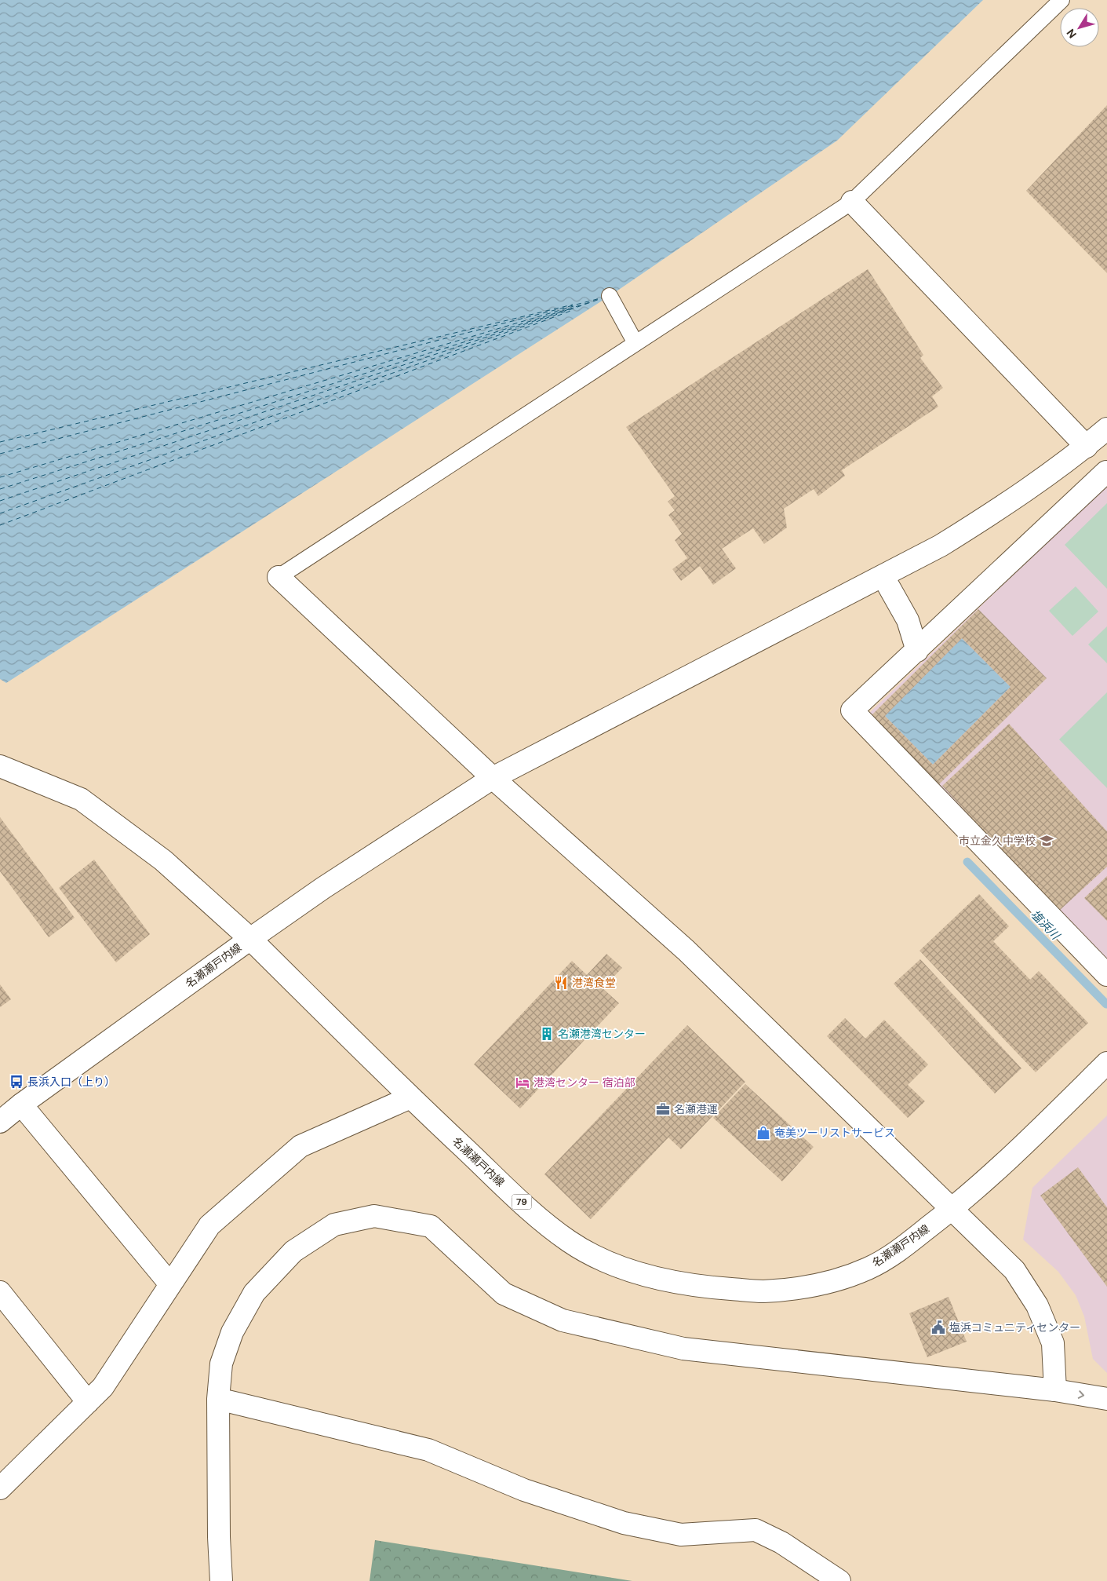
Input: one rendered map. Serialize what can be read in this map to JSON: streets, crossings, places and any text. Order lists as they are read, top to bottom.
{
  "streets": {
    "street": ["名瀬瀬戸内線", "79"]
  },
  "water": ["塩浜川"],
  "places": {
    "school or university": ["市立金久中学校"],
    "restaurant": ["港湾食堂"],
    "building": ["名瀬港湾センター"],
    "bus stop": ["長浜入口（上り）"],
    "hotel": ["港湾センター 宿泊部"],
    "office": ["名瀬港運"],
    "shop": ["奄美ツーリストサービス"],
    "public building": ["塩浜コミュニティセンター"]
  },
  "north": "bottom left"
}
